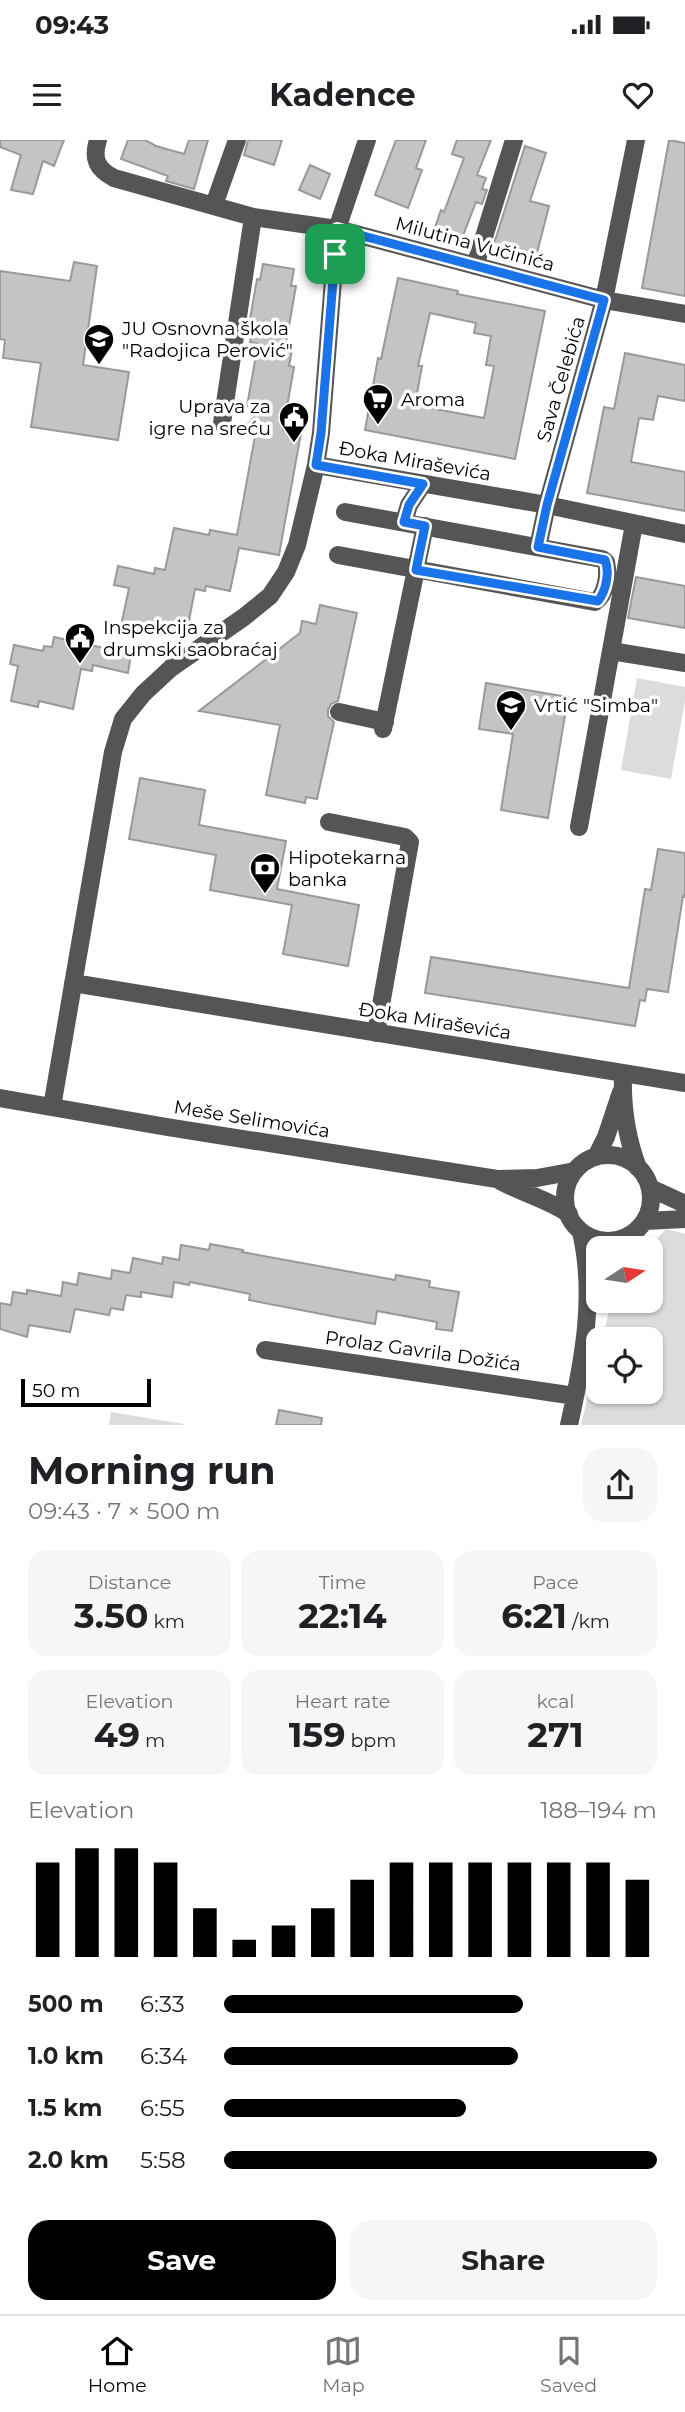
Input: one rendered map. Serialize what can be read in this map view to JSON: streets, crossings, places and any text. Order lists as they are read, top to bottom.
{
  "streets": {
    "street": [
      "Milutina Vučinića",
      "Sava Čelebića",
      "Đoka Miraševića",
      "Meše Selimovića",
      "Prolaz Gavrila Dožića"
    ]
  },
  "crossings": [
    ["Milutina Vučinića", "Sava Čelebića"],
    ["Sava Čelebića", "Đoka Miraševića"],
    ["Đoka Miraševića", "Meše Selimovića"]
  ],
  "places": {
    "school or university": ["JU Osnovna škola \"Radojica Perović\"", "Vrtić \"Simba\""],
    "supermarket": ["Aroma"],
    "public building": ["Uprava za igre na sreću", "Inspekcija za drumski saobraćaj"],
    "bank": ["Hipotekarna banka"]
  },
  "scale_bar": "50 m",
  "north": "right",
  "page": {
    "status": "09:43",
    "header": "Kadence",
    "scale": "50 m",
    "heading": ["Morning run", "09:43 · 7 × 500 m"],
    "stats": [
      ["Distance", "3.50 km"],
      ["Time", "22:14"],
      ["Pace", "6:21 /km"],
      ["Elevation", "49 m"],
      ["Heart rate", "159 bpm"],
      ["kcal", "271"]
    ],
    "chart": ["Elevation", "188–194 m"],
    "list": [
      {
        "name": "500 m",
        "note": "6:33"
      },
      {
        "name": "1.0 km",
        "note": "6:34"
      },
      {
        "name": "1.5 km",
        "note": "6:55"
      },
      {
        "name": "2.0 km",
        "note": "5:58"
      }
    ],
    "buttons": ["Save", "Share"],
    "tabs": ["Home", "Map", "Saved"]
  }
}
